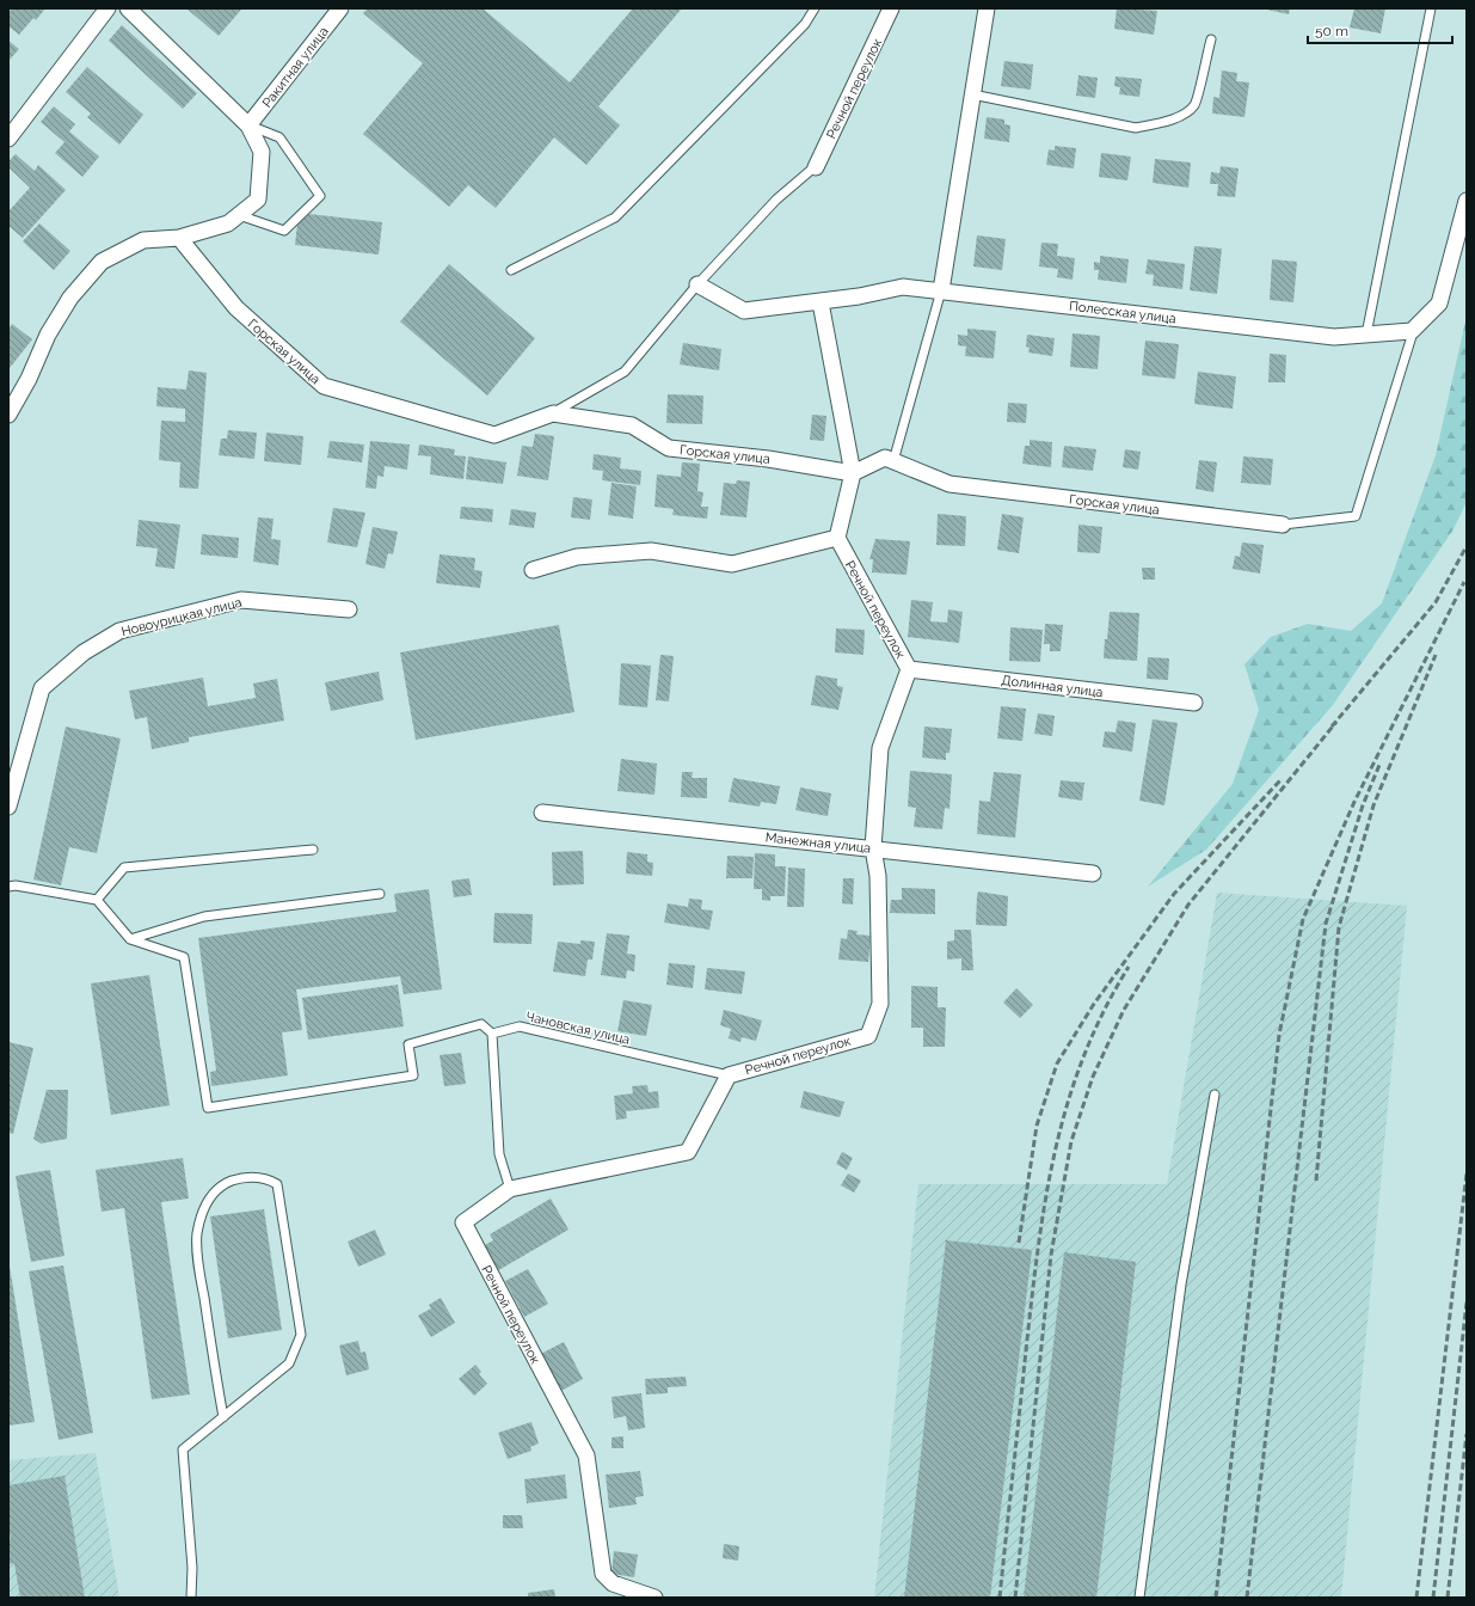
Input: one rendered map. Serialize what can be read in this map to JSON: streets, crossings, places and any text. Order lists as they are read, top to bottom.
{
  "streets": {
    "street": [
      "Ракитная улица",
      "Речной переулок",
      "Полесская улица",
      "Горская улица",
      "Новоурицкая улица",
      "Долинная улица",
      "Манежная улица"
    ],
    "lane": ["Чановская улица"]
  },
  "crossings": [
    ["Речной переулок", "Долинная улица"],
    ["Речной переулок", "Манежная улица"],
    ["Речной переулок", "Чановская улица"]
  ],
  "scale_bar": "50 m"
}
